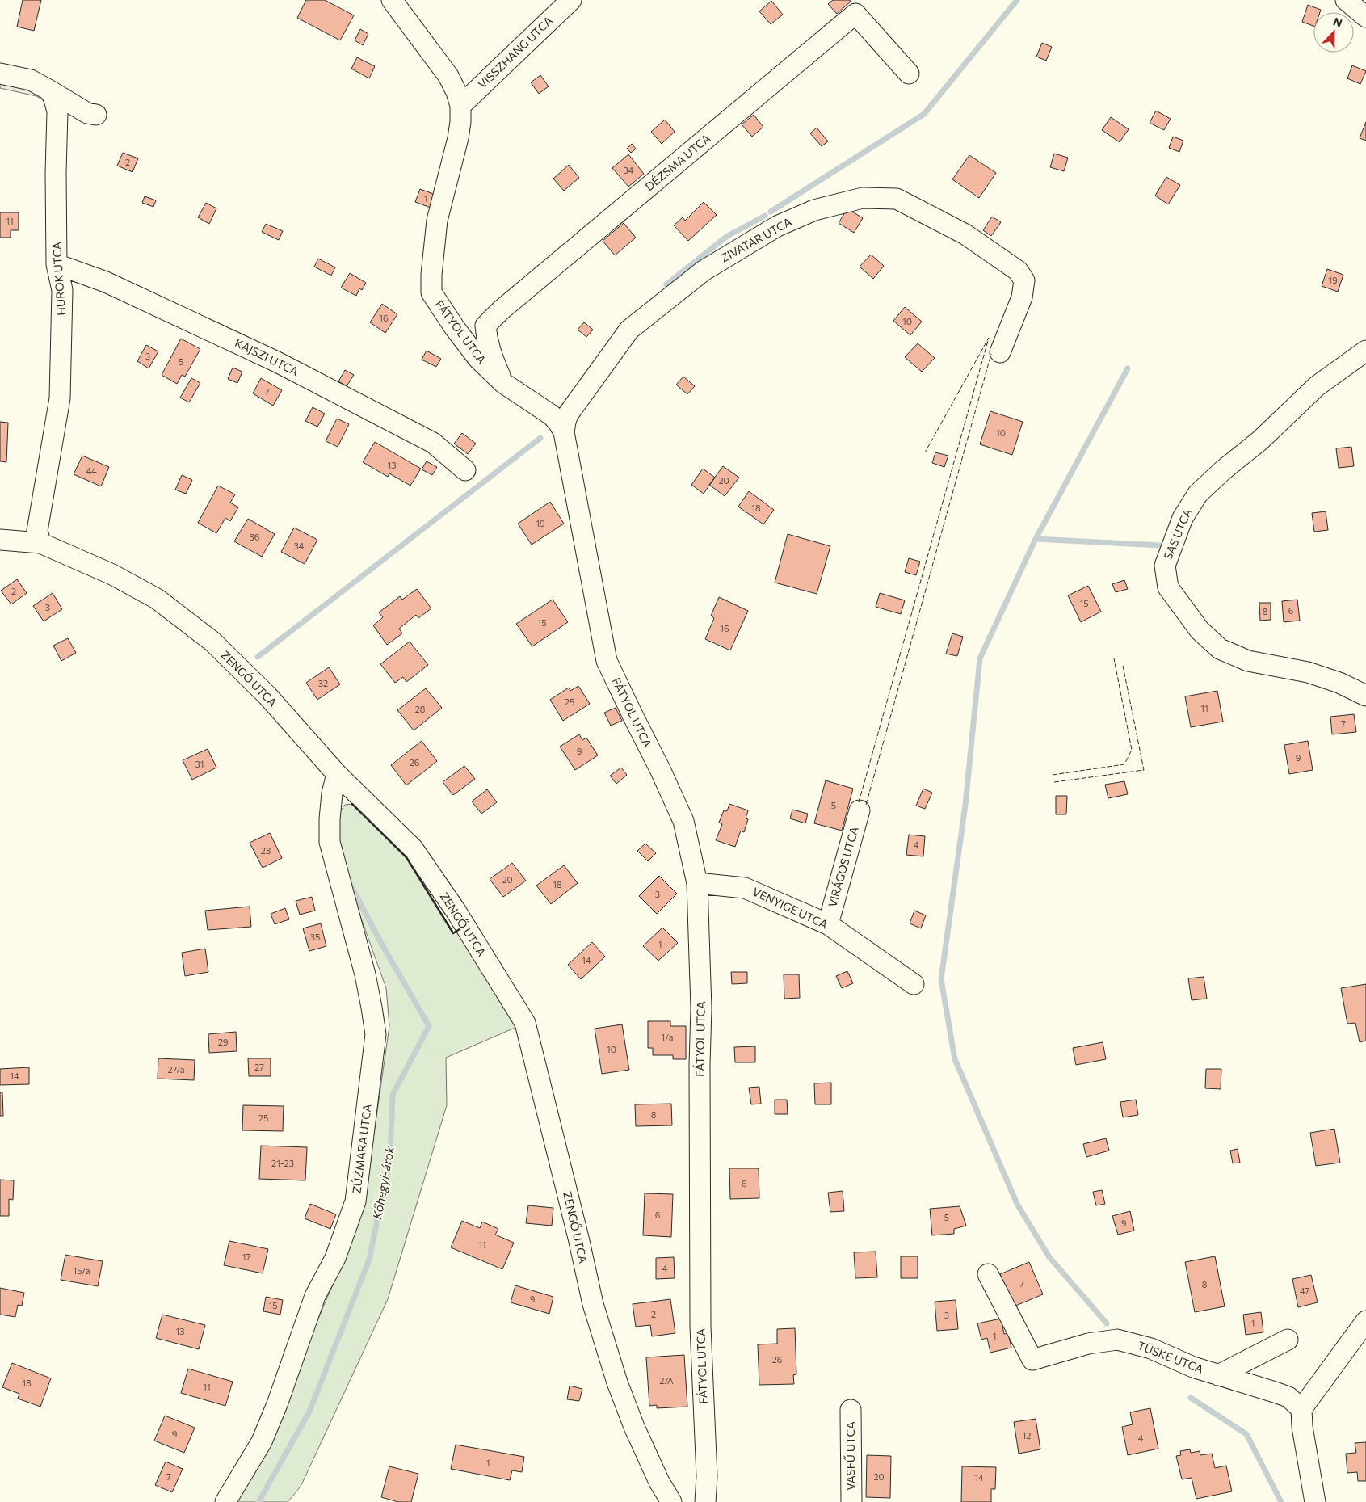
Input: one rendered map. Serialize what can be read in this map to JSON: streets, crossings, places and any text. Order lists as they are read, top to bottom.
{
  "streets": {
    "street": [
      "VISSZHANG UTCA",
      "DÉZSMA UTCA",
      "ZIVATAR UTCA",
      "HUROK UTCA",
      "FÁTYOL UTCA",
      "KAJSZI UTCA",
      "SAS UTCA",
      "ZENGŐ UTCA",
      "VIRÁGOS UTCA",
      "VENYIGE UTCA",
      "ZÚZMARA UTCA",
      "TÜSKE UTCA",
      "VASFŰ UTCA"
    ]
  },
  "crossings": [
    ["VISSZHANG UTCA", "FÁTYOL UTCA"],
    ["DÉZSMA UTCA", "FÁTYOL UTCA"],
    ["ZIVATAR UTCA", "FÁTYOL UTCA"],
    ["HUROK UTCA", "KAJSZI UTCA"],
    ["HUROK UTCA", "ZENGŐ UTCA"],
    ["FÁTYOL UTCA", "VENYIGE UTCA"],
    ["ZENGŐ UTCA", "ZÚZMARA UTCA"],
    ["VIRÁGOS UTCA", "VENYIGE UTCA"]
  ],
  "water": ["Kőhegyi-árok"],
  "house_numbers": [
    "2",
    "34",
    "1",
    "11",
    "19",
    "16",
    "10",
    "3",
    "5",
    "7",
    "10",
    "13",
    "44",
    "20",
    "18",
    "19",
    "36",
    "34",
    "2",
    "15",
    "3",
    "6",
    "8",
    "15",
    "16",
    "32",
    "25",
    "11",
    "28",
    "7",
    "9",
    "9",
    "26",
    "31",
    "5",
    "4",
    "23",
    "20",
    "18",
    "3",
    "35",
    "1",
    "14",
    "1/a",
    "29",
    "10",
    "27",
    "27/a",
    "14",
    "8",
    "25",
    "21-23",
    "6",
    "6",
    "5",
    "9",
    "11",
    "17",
    "4",
    "15/a",
    "7",
    "8",
    "47",
    "9",
    "15",
    "2",
    "3",
    "1",
    "13",
    "1",
    "26",
    "2/A",
    "18",
    "11",
    "9",
    "12",
    "4",
    "1",
    "7",
    "20",
    "14"
  ],
  "north": "top"
}
